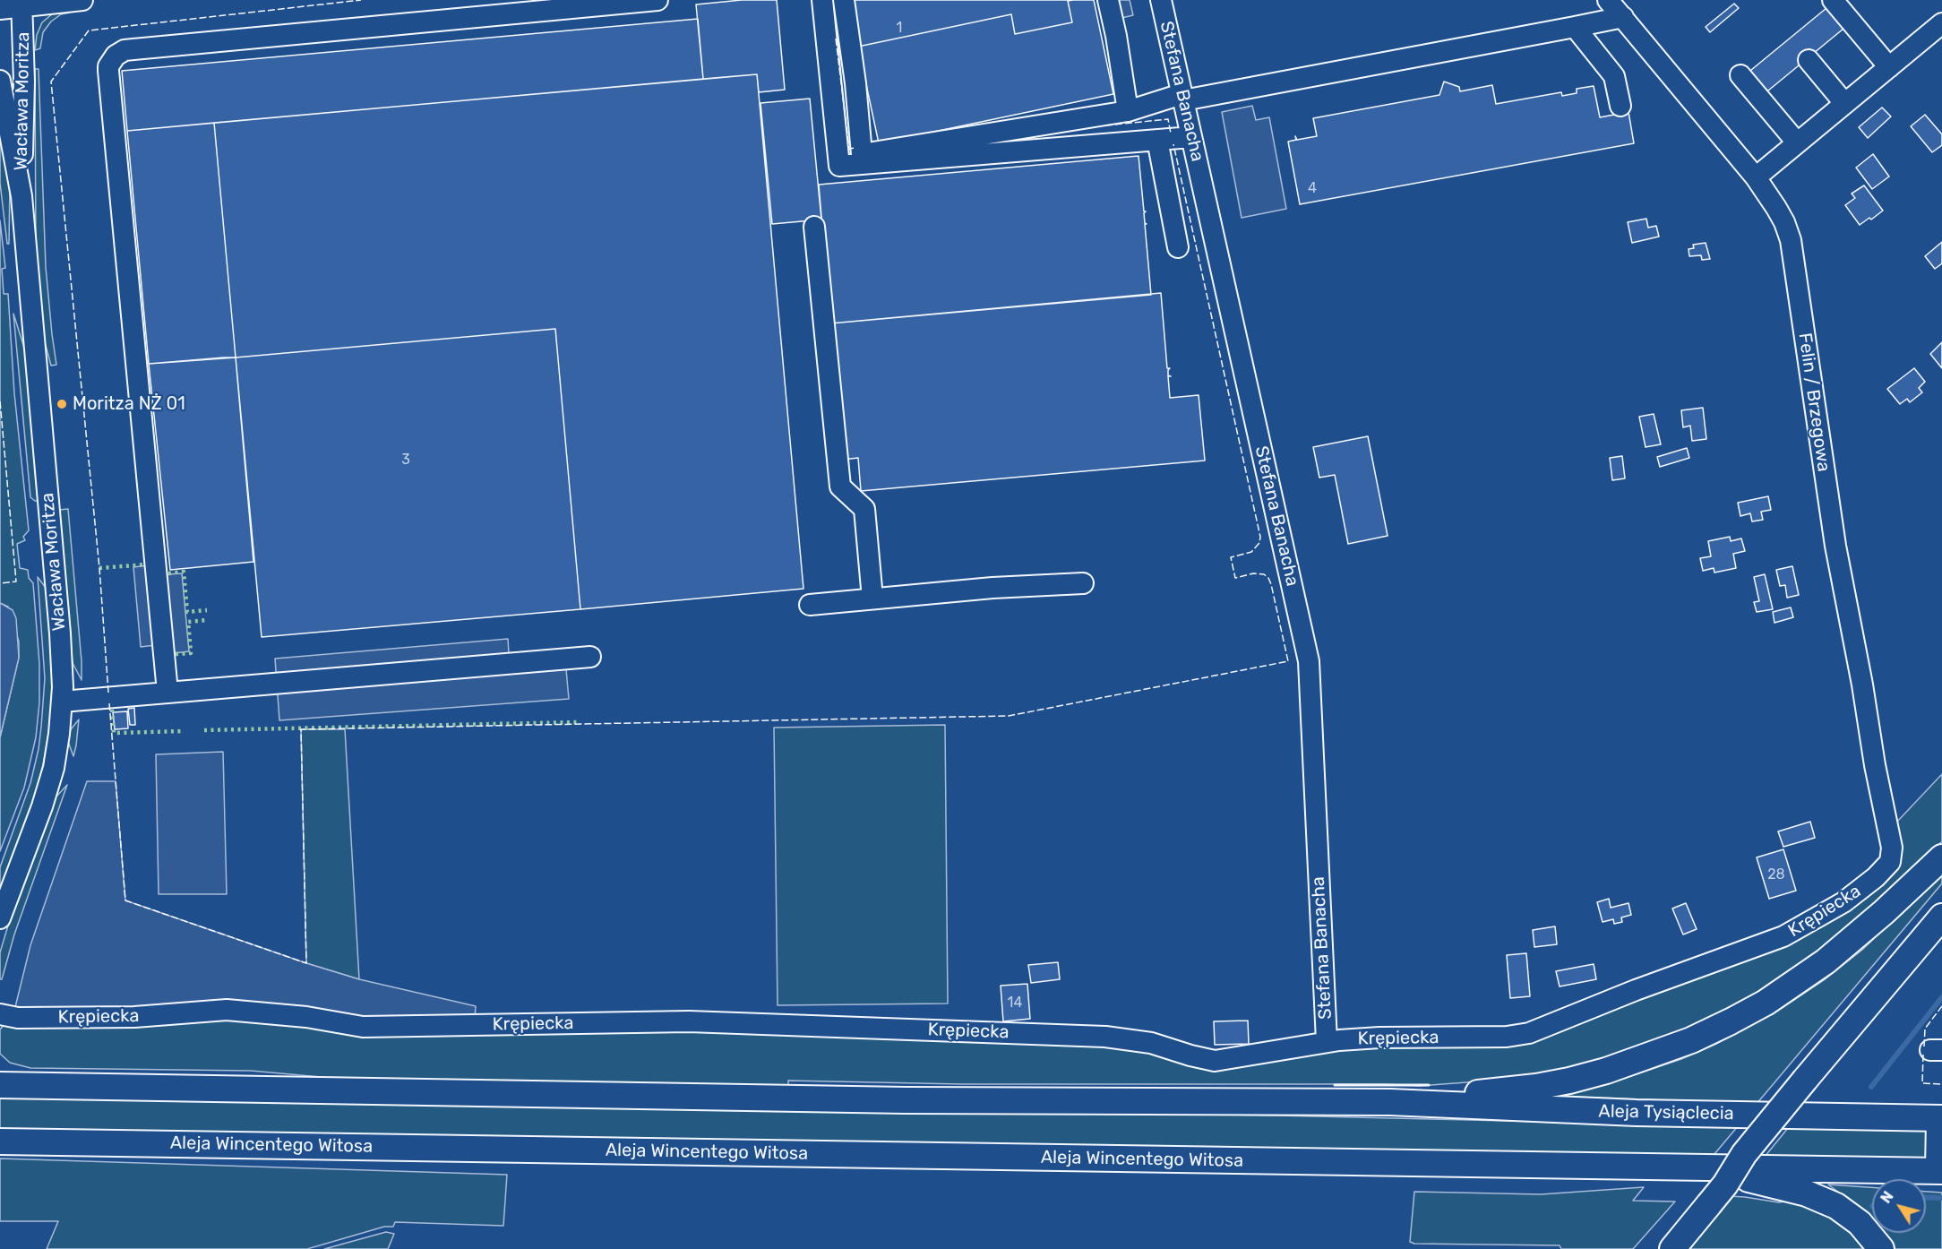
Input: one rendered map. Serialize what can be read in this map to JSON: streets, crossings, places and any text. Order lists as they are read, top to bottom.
{
  "streets": {
    "main road": ["Aleja Tysiąclecia", "Aleja Wincentego Witosa"],
    "street": [
      "Stefana Banacha",
      "Wacława Moritza",
      "Felin / Brzegowa",
      "Krępiecka"
    ]
  },
  "crossings": [
    ["Stefana Banacha", "Krępiecka"],
    ["Felin / Brzegowa", "Krępiecka"]
  ],
  "places": ["Moritza NŻ 01"],
  "house_numbers": [
    "1",
    "4",
    "3",
    "28",
    "14"
  ],
  "north": "top left"
}
